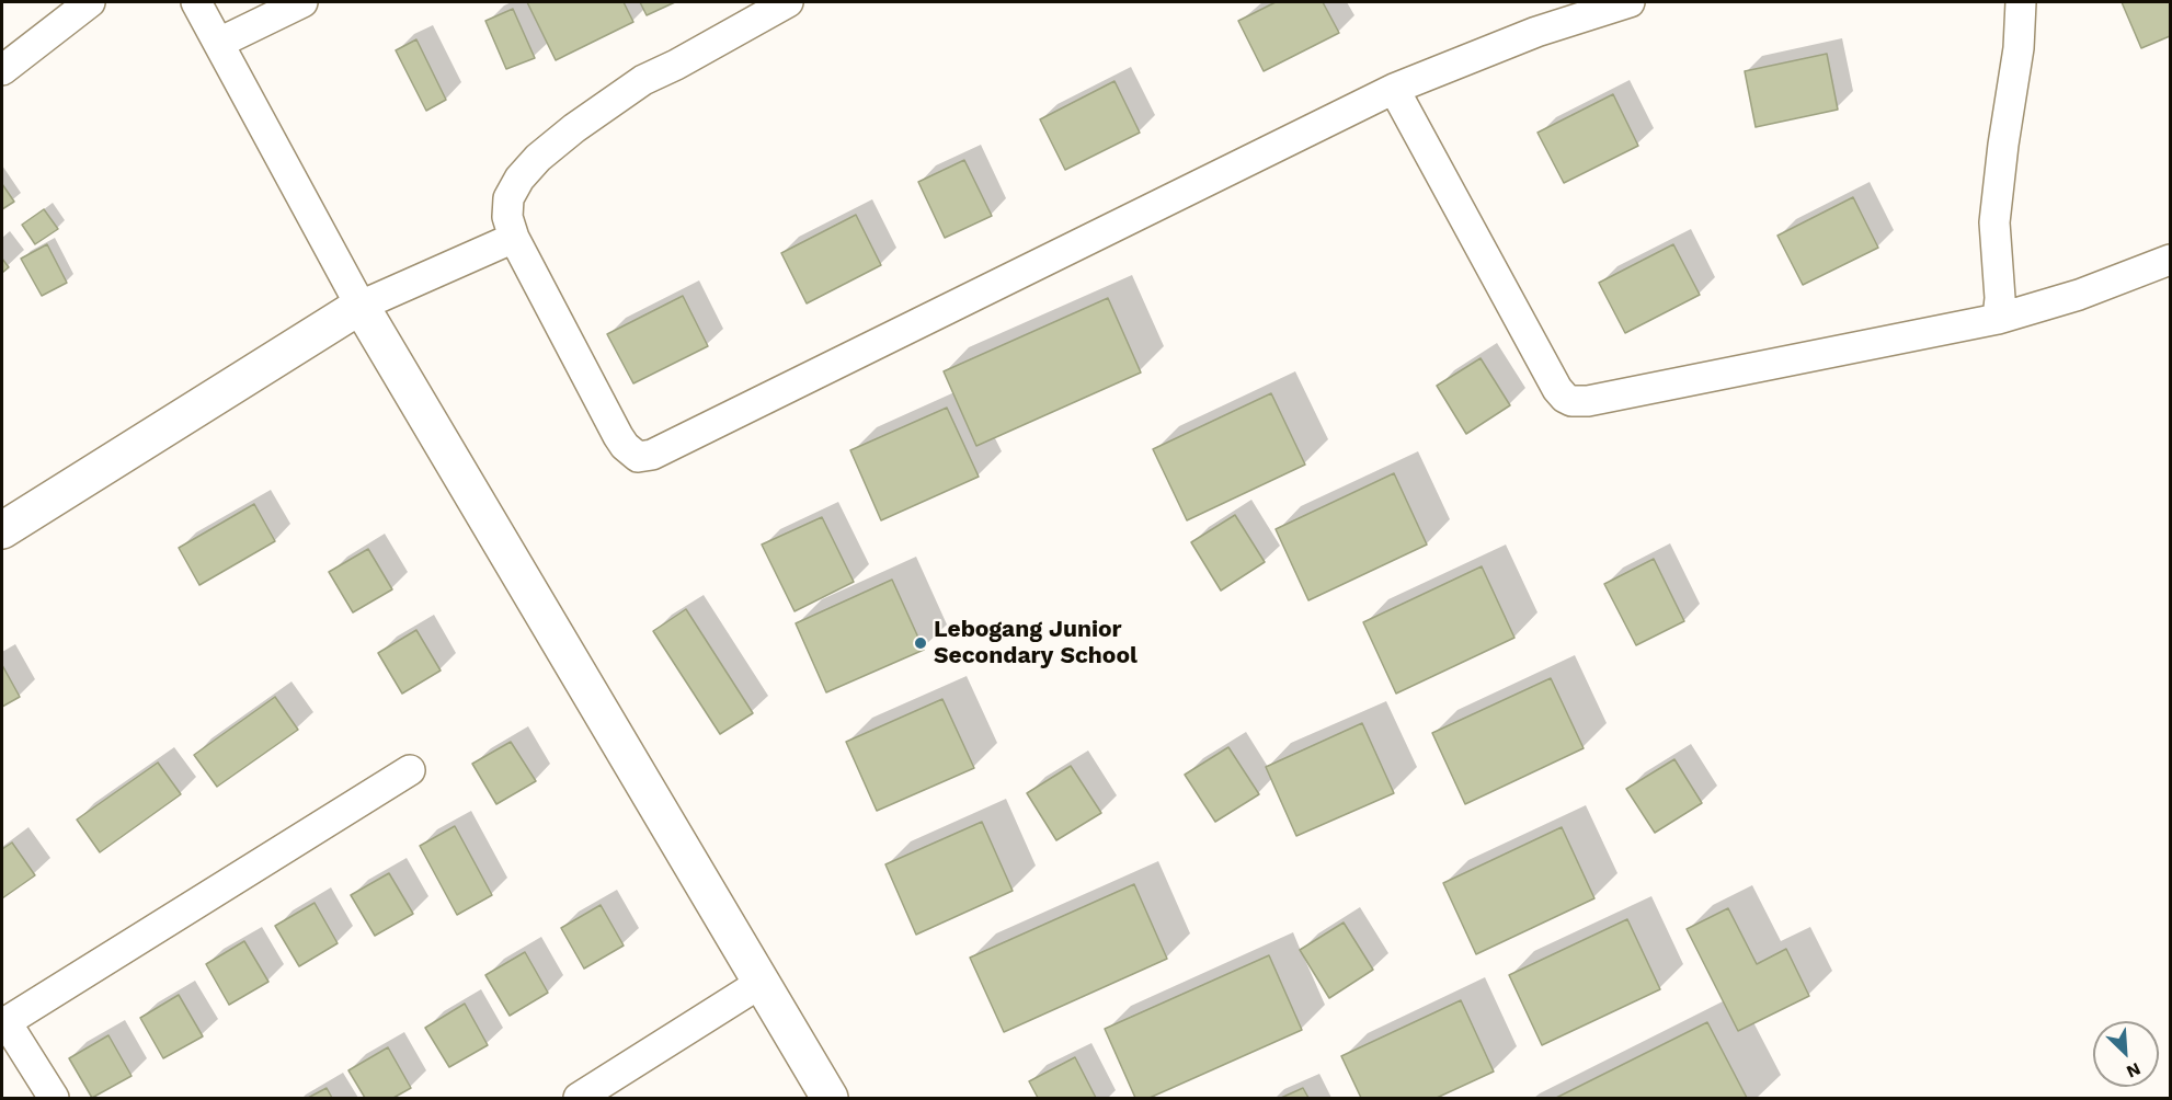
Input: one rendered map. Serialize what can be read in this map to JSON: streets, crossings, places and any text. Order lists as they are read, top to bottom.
{
  "places": ["Lebogang Junior Secondary School"],
  "north": "bottom right"
}
